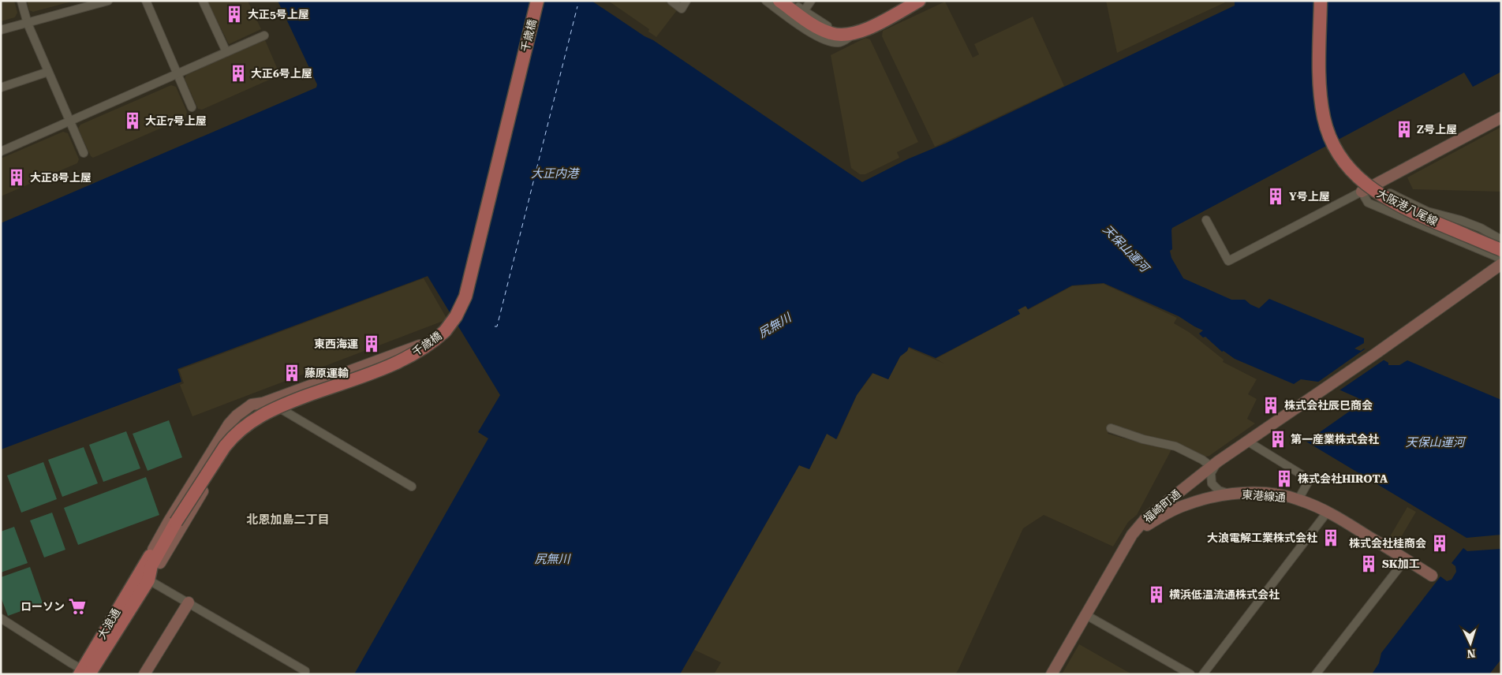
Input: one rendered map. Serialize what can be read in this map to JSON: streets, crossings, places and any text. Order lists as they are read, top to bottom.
{
  "streets": {
    "main road": ["千歳橋", "大阪港八尾線", "大浪通"],
    "street": ["東港線通", "福崎町通"]
  },
  "crossings": [
    ["千歳橋", "大浪通"],
    ["東港線通", "福崎町通"]
  ],
  "districts": ["北恩加島二丁目"],
  "water": ["大正内港", "天保山運河", "尻無川"],
  "places": {
    "building": [
      "大正5号上屋",
      "大正6号上屋",
      "大正7号上屋",
      "Z号上屋",
      "大正8号上屋",
      "Y号上屋",
      "東西海運",
      "藤原運輸",
      "株式会社辰巳商会",
      "第一産業株式会社",
      "株式会社HIROTA",
      "大浪電解工業株式会社",
      "株式会社桂商会",
      "SK加工",
      "横浜低温流通株式会社"
    ],
    "supermarket": ["ローソン"]
  },
  "north": "bottom"
}
